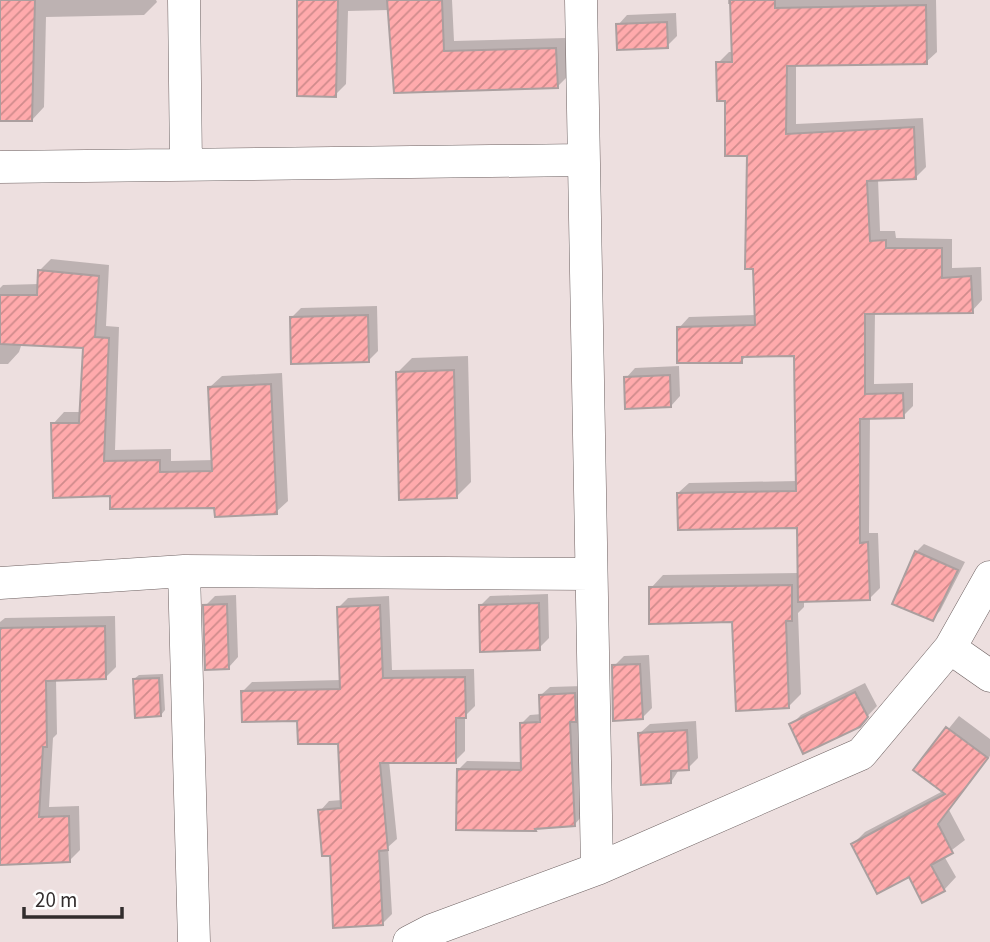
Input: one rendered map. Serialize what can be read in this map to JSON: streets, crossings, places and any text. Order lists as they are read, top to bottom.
{
  "scale_bar": "20 m"
}
